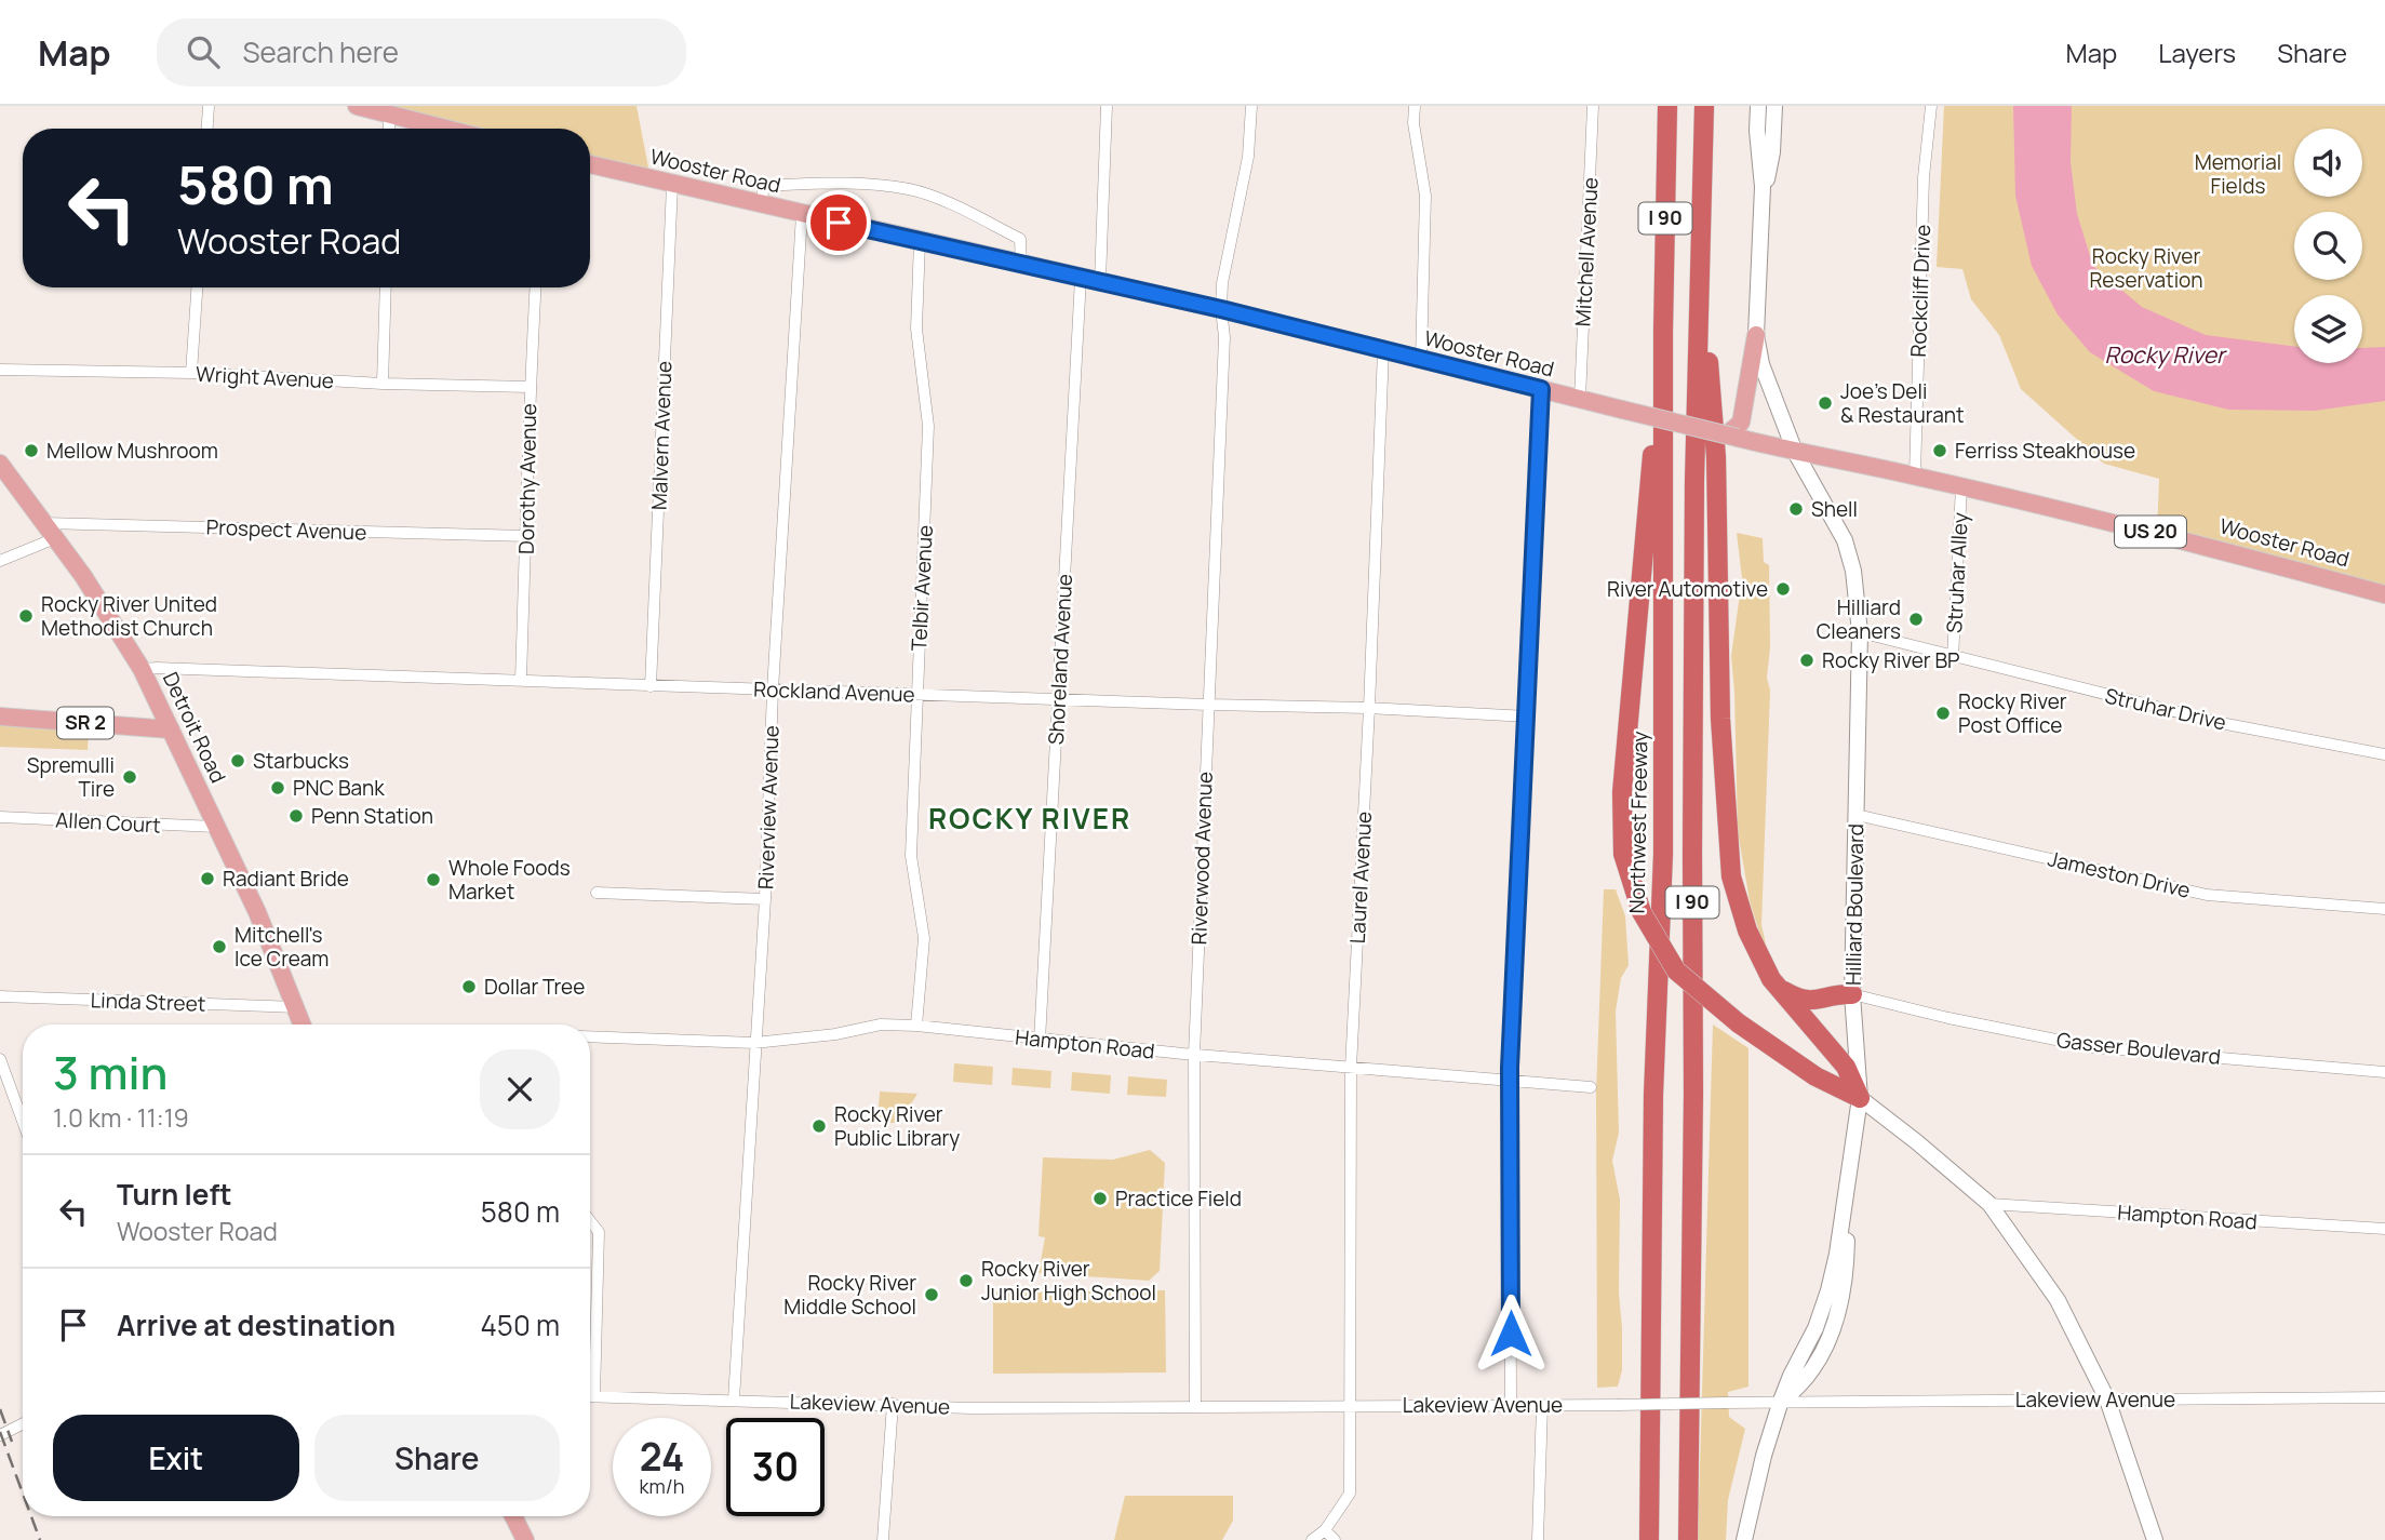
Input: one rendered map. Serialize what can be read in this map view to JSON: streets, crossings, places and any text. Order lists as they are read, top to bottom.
{
  "streets": {
    "highway": ["I 90", "Northwest Freeway"],
    "main road": [
      "Wooster Road",
      "US 20",
      "SR 2",
      "Detroit Road",
      "Hilliard Boulevard"
    ],
    "street": [
      "Mitchell Avenue",
      "Rockcliff Drive",
      "Wright Avenue",
      "Malvern Avenue",
      "Dorothy Avenue",
      "Prospect Avenue",
      "Struhar Alley",
      "Telbir Avenue",
      "Shoreland Avenue",
      "Rockland Avenue",
      "Struhar Drive",
      "Riverview Avenue",
      "Allen Court",
      "Riverwood Avenue",
      "Jameston Drive",
      "Laurel Avenue",
      "Linda Street",
      "Hampton Road",
      "Gasser Boulevard",
      "Lakeview Avenue"
    ]
  },
  "crossings": [
    ["Wooster Road", "Mitchell Avenue"],
    ["Wooster Road", "Rockcliff Drive"],
    ["Wooster Road", "Malvern Avenue"],
    ["Wooster Road", "Struhar Alley"],
    ["Wooster Road", "Telbir Avenue"],
    ["Wooster Road", "Shoreland Avenue"],
    ["Wooster Road", "Riverview Avenue"],
    ["Wooster Road", "Riverwood Avenue"],
    ["Wooster Road", "Laurel Avenue"],
    ["Wooster Road", "Hilliard Boulevard"],
    ["Wright Avenue", "Dorothy Avenue"],
    ["Malvern Avenue", "Rockland Avenue"],
    ["Dorothy Avenue", "Prospect Avenue"],
    ["Dorothy Avenue", "Rockland Avenue"],
    ["Prospect Avenue", "Detroit Road"],
    ["Struhar Alley", "Struhar Drive"],
    ["Telbir Avenue", "Rockland Avenue"],
    ["Telbir Avenue", "Hampton Road"],
    ["Shoreland Avenue", "Rockland Avenue"],
    ["Shoreland Avenue", "Hampton Road"],
    ["Rockland Avenue", "Detroit Road"],
    ["Rockland Avenue", "Riverview Avenue"],
    ["Rockland Avenue", "Riverwood Avenue"],
    ["Rockland Avenue", "Laurel Avenue"],
    ["Struhar Drive", "Hilliard Boulevard"],
    ["SR 2", "Detroit Road"],
    ["Detroit Road", "Allen Court"],
    ["Detroit Road", "Linda Street"],
    ["Riverview Avenue", "Hampton Road"],
    ["Riverview Avenue", "Lakeview Avenue"],
    ["Riverwood Avenue", "Hampton Road"],
    ["Riverwood Avenue", "Lakeview Avenue"],
    ["Jameston Drive", "Hilliard Boulevard"],
    ["Laurel Avenue", "Hampton Road"],
    ["Laurel Avenue", "Lakeview Avenue"],
    ["Hilliard Boulevard", "Gasser Boulevard"],
    ["Hilliard Boulevard", "Lakeview Avenue"]
  ],
  "districts": ["ROCKY RIVER"],
  "water": ["Rocky River"],
  "parks": ["Memorial Fields", "Rocky River Reservation"],
  "places": [
    "Joe's Deli & Restaurant",
    "Mellow Mushroom",
    "Ferriss Steakhouse",
    "Shell",
    "River Automotive",
    "Rocky River United Methodist Church",
    "Hilliard Cleaners",
    "Rocky River BP",
    "Rocky River Post Office",
    "Starbucks",
    "Spremulli Tire",
    "PNC Bank",
    "Penn Station",
    "Radiant Bride",
    "Whole Foods Market",
    "Mitchell's Ice Cream",
    "Dollar Tree",
    "Rocky River Public Library",
    "Practice Field",
    "Rocky River Junior High School",
    "Rocky River Middle School"
  ],
  "page": {
    "header": "Map",
    "search": "Search here",
    "nav": ["Map", "Layers", "Share"],
    "turn": ["580 m", "Wooster Road"],
    "heading": ["3 min", "1.0 km · 11:19"],
    "list": [
      {
        "name": "Turn left",
        "note": "Wooster Road",
        "value": "580 m"
      },
      {
        "name": "Arrive at destination",
        "value": "450 m"
      }
    ],
    "buttons": ["Exit", "Share"],
    "speed": "24 km/h",
    "limit": "30"
  }
}
